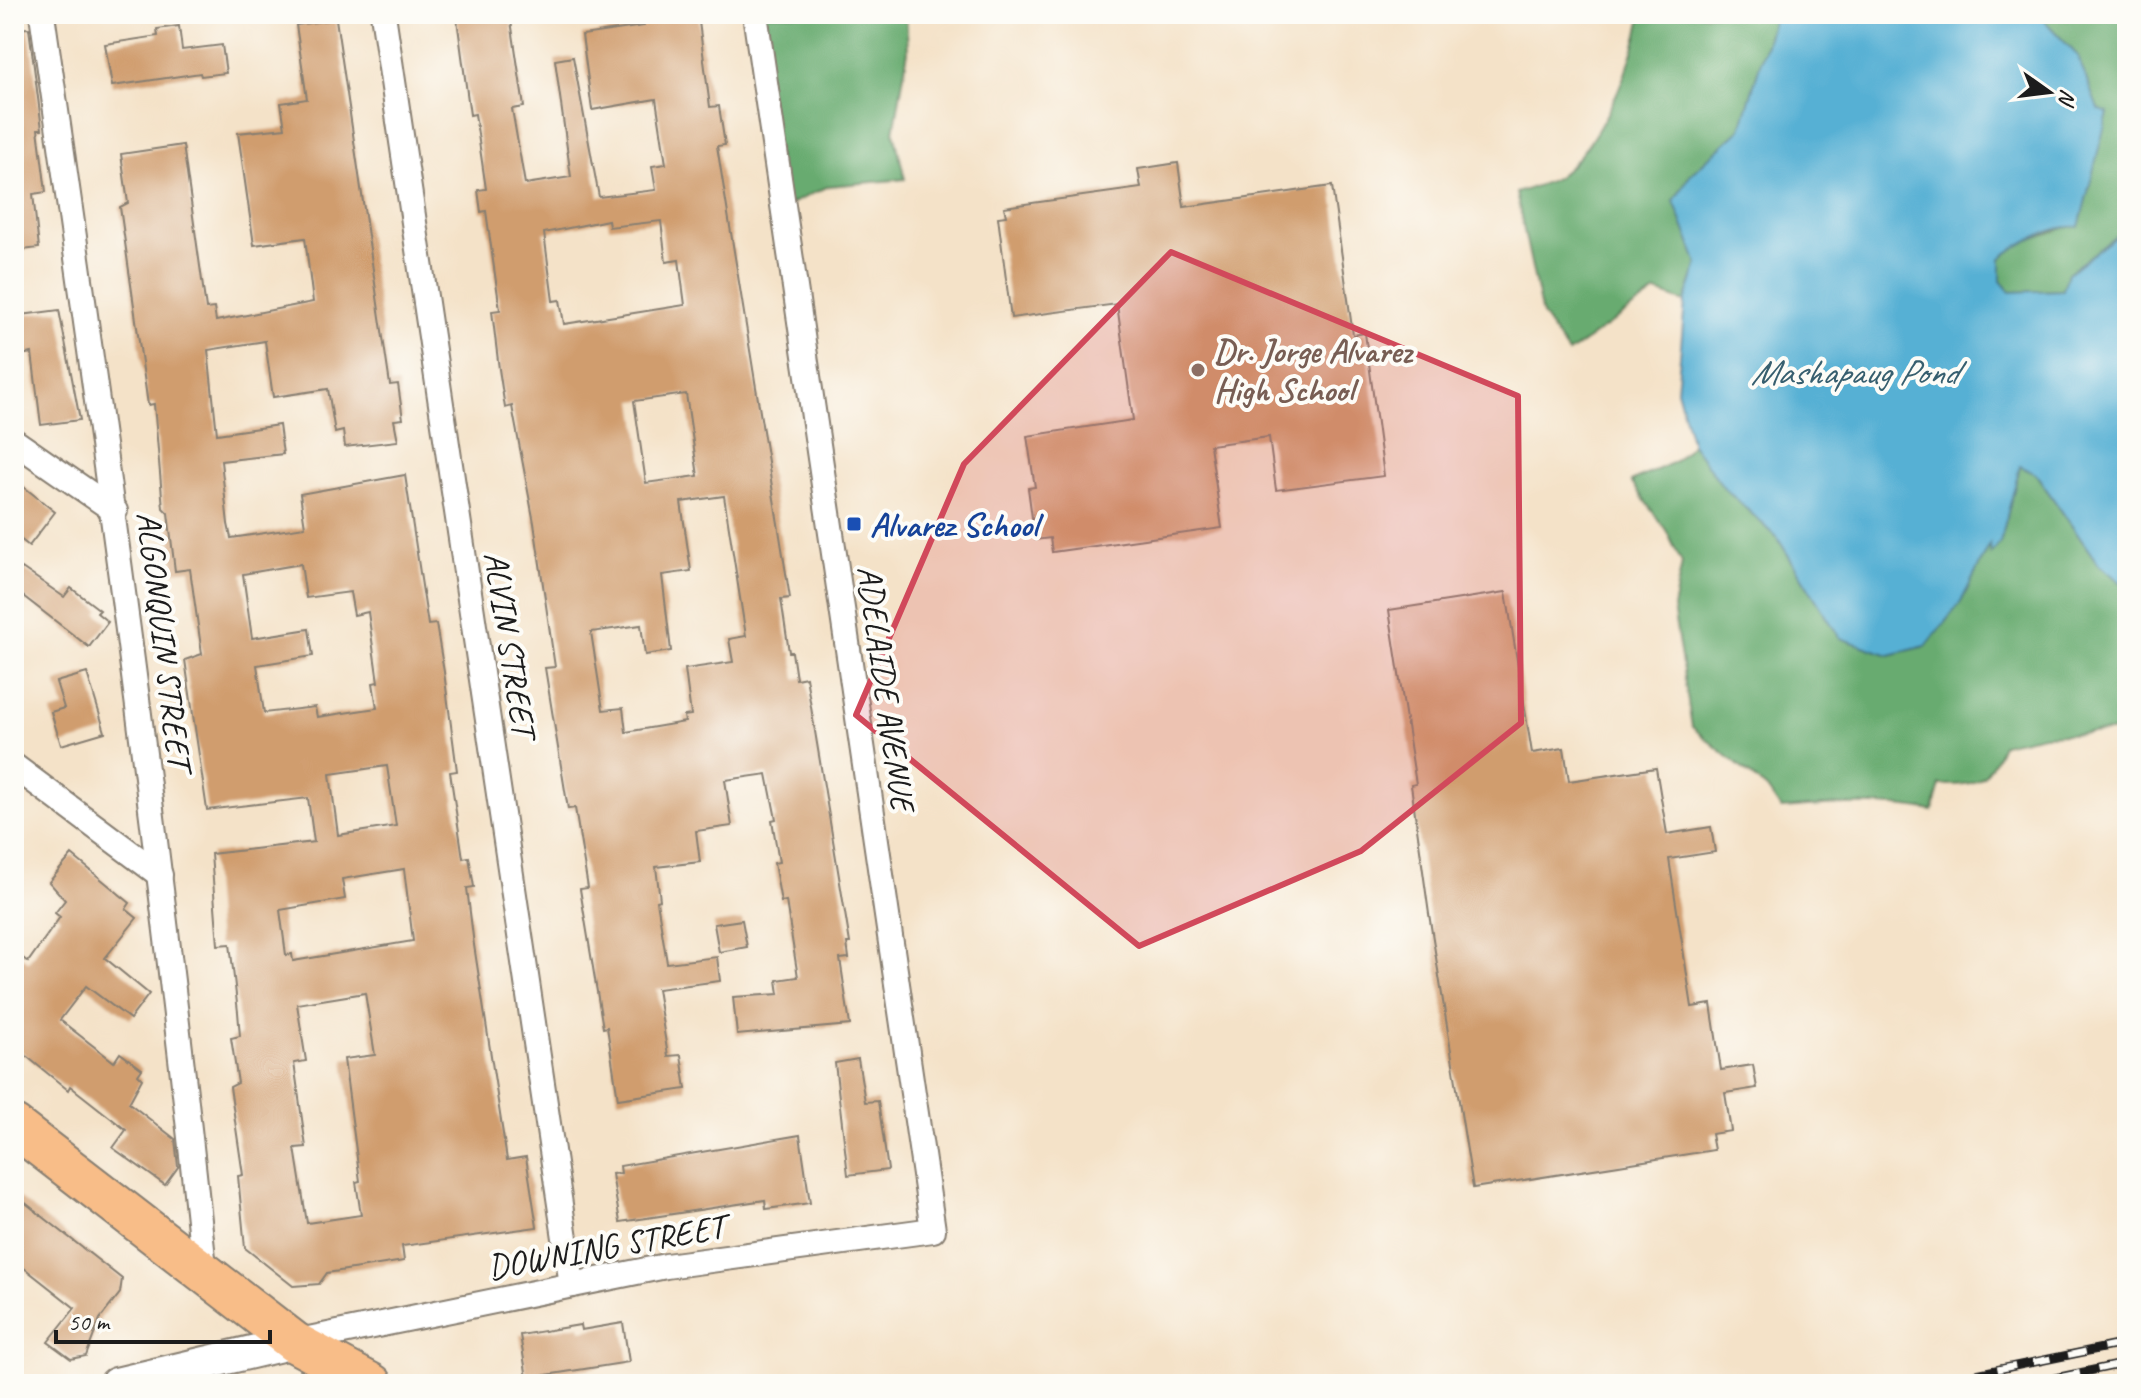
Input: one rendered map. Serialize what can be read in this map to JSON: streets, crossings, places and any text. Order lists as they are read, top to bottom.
{
  "streets": {
    "street": [
      "ALGONQUIN STREET",
      "ALVIN STREET",
      "ADELAIDE AVENUE",
      "DOWNING STREET"
    ]
  },
  "crossings": [
    ["ALVIN STREET", "DOWNING STREET"],
    ["ADELAIDE AVENUE", "DOWNING STREET"]
  ],
  "water": ["Mashapaug Pond"],
  "places": {
    "other": ["Dr. Jorge Alvarez High School"],
    "transit": ["Alvarez School"]
  },
  "scale_bar": "50 m",
  "north": "right"
}
